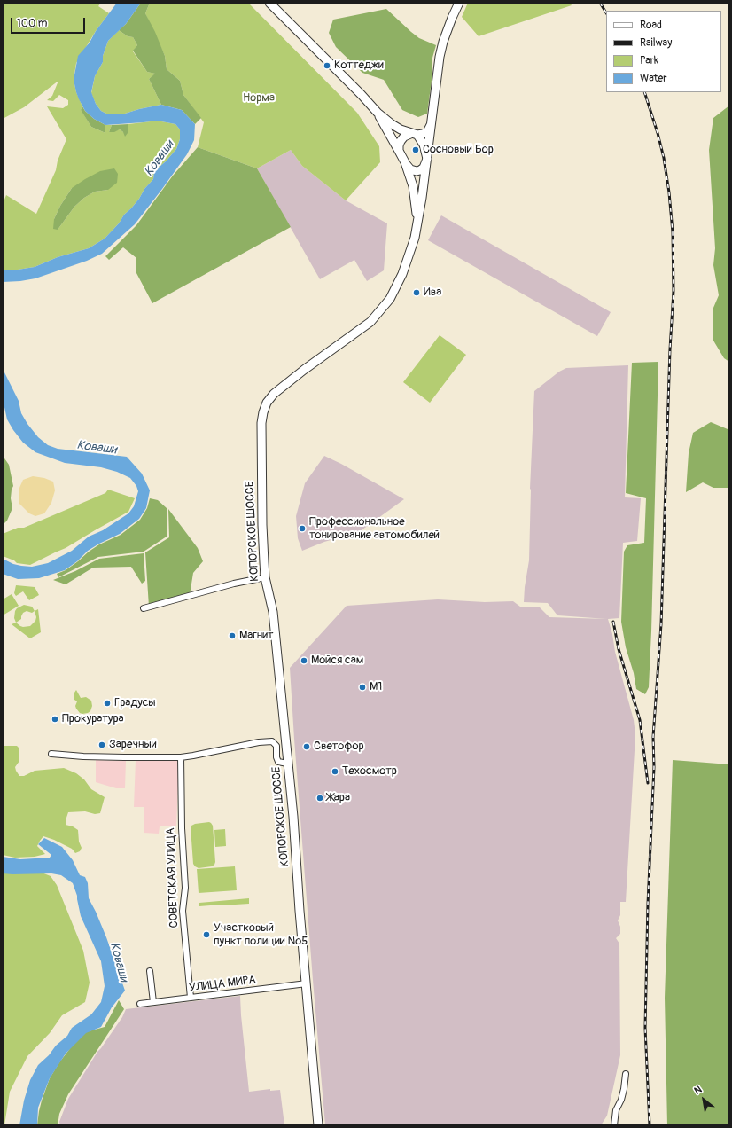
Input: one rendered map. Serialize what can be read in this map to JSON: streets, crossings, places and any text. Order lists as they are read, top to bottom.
{
  "streets": {
    "main road": ["КОПОРСКОЕ ШОССЕ"],
    "street": ["СОВЕТСКАЯ УЛИЦА", "УЛИЦА МИРА"]
  },
  "crossings": [
    ["КОПОРСКОЕ ШОССЕ", "УЛИЦА МИРА"],
    ["СОВЕТСКАЯ УЛИЦА", "УЛИЦА МИРА"]
  ],
  "water": ["Коваши"],
  "parks": ["Норма"],
  "places": [
    "Коттеджи",
    "Сосновый Бор",
    "Ива",
    "Профессиональное тонирование автомобилей",
    "Магнит",
    "Мойся сам",
    "М1",
    "Градусы",
    "Прокуратура",
    "Заречный",
    "Светофор",
    "Техосмотр",
    "Жара",
    "Участковый пункт полиции №5"
  ],
  "legend": [
    "Road",
    "Railway",
    "Park",
    "Water"
  ],
  "scale_bar": "100 m",
  "north": "top left"
}
